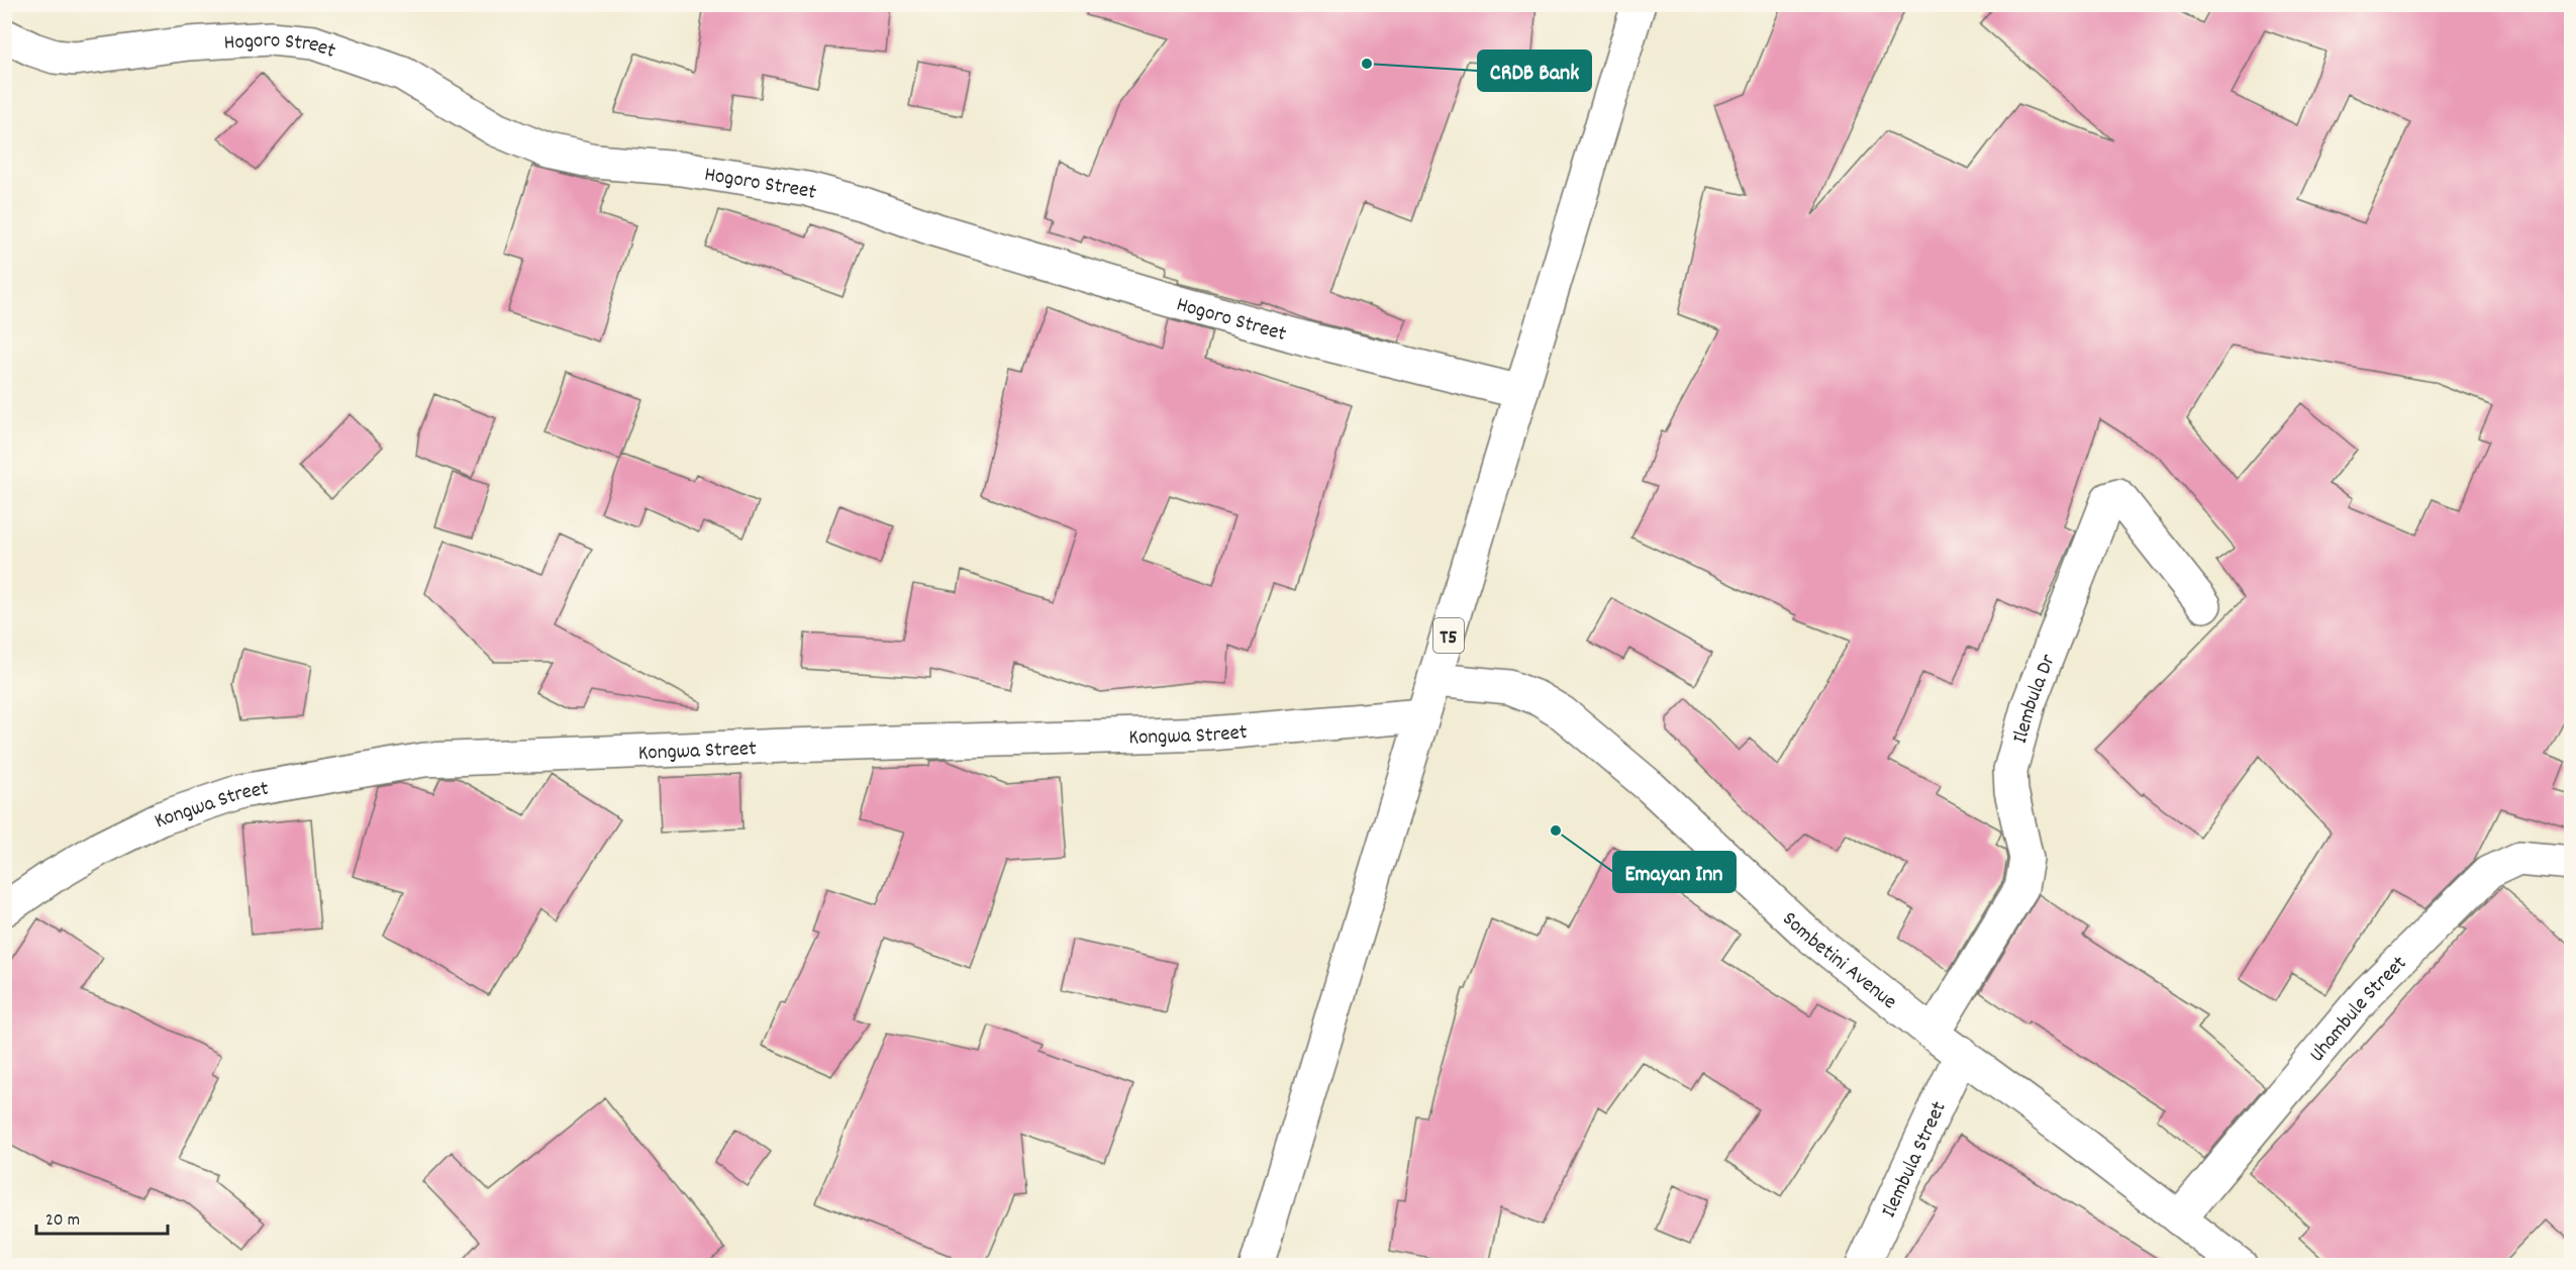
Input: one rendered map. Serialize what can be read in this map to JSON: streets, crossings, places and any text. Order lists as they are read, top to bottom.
{
  "streets": {
    "main road": [
      "Hogoro Street",
      "T5",
      "Ilembula Dr",
      "Kongwa Street",
      "Sombetini Avenue",
      "Uhambule Street",
      "Ilembula Street"
    ]
  },
  "crossings": [
    ["Hogoro Street", "T5"],
    ["T5", "Kongwa Street"],
    ["T5", "Sombetini Avenue"],
    ["Ilembula Dr", "Sombetini Avenue"],
    ["Sombetini Avenue", "Uhambule Street"],
    ["Sombetini Avenue", "Ilembula Street"]
  ],
  "places": ["CRDB Bank", "Emayan Inn"],
  "scale_bar": "20 m"
}
